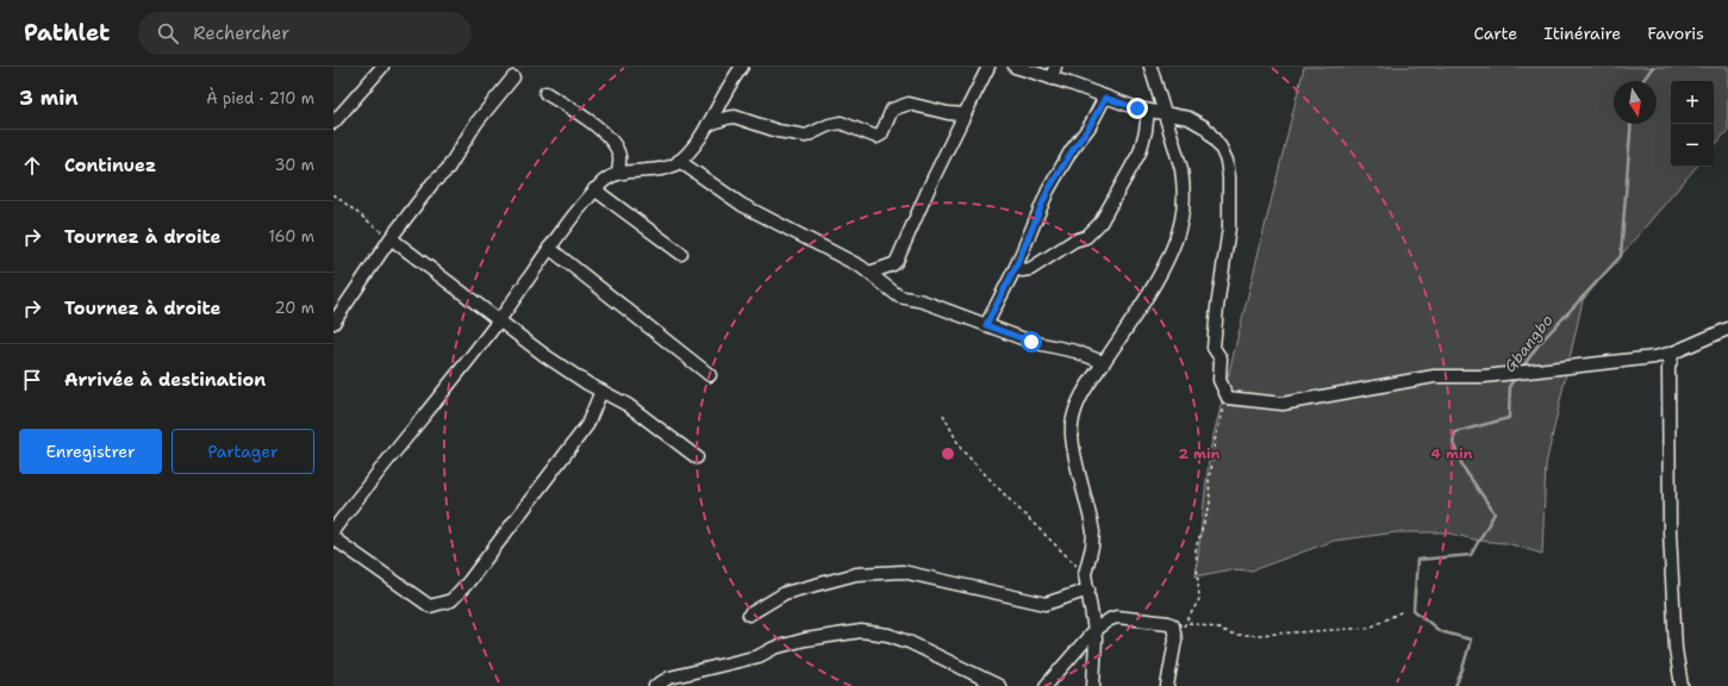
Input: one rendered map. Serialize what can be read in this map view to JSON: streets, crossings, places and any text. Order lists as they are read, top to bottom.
{
  "water": ["Gbangbo"],
  "north": "bottom",
  "page": {
    "header": "Pathlet",
    "search": "Rechercher",
    "nav": ["Carte", "Itinéraire", "Favoris"],
    "heading": ["3 min", "À pied · 210 m"],
    "map_buttons": ["+", "−"],
    "list": [
      ["Continuez", "30 m"],
      ["Tournez à droite", "160 m"],
      ["Tournez à droite", "20 m"],
      "Arrivée à destination"
    ],
    "buttons": ["Enregistrer", "Partager"]
  },
  "rings": ["2 min", "4 min"]
}
